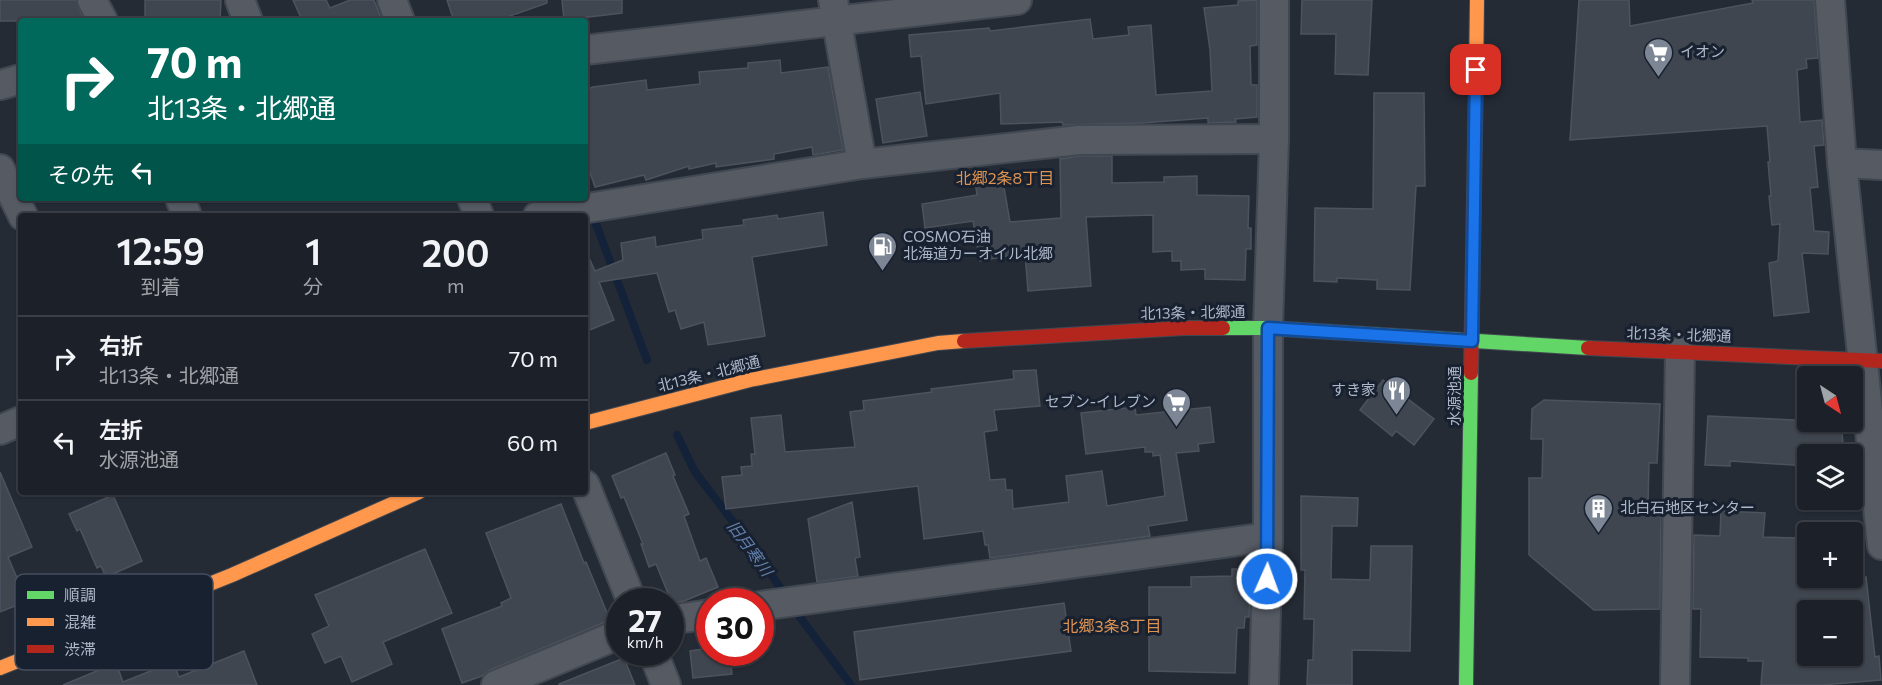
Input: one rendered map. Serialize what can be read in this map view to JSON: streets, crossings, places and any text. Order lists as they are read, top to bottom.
{
  "streets": {
    "main road": ["北13条・北郷通", "水源池通"]
  },
  "crossings": [
    ["北13条・北郷通", "水源池通"]
  ],
  "districts": ["北郷2条8丁目", "北郷3条8丁目"],
  "water": ["旧月寒川"],
  "places": {
    "supermarket": ["イオン", "セブン-イレブン"],
    "fuel station": ["COSMO石油 北海道カーオイル北郷"],
    "restaurant": ["すき家"],
    "building": ["北白石地区センター"]
  },
  "legend": ["順調", "混雑", "渋滞"],
  "north": "bottom right",
  "page": {
    "turn": ["70 m", "北13条・北郷通"],
    "then": "その先",
    "eta": [
      "12:59",
      "到着",
      "1",
      "分",
      "200",
      "m"
    ],
    "list": [
      {
        "name": "右折",
        "note": "北13条・北郷通",
        "value": "70 m"
      },
      {
        "name": "左折",
        "note": "水源池通",
        "value": "60 m"
      }
    ],
    "map_buttons": ["+", "−"],
    "speed": "27 km/h",
    "limit": "30"
  }
}
